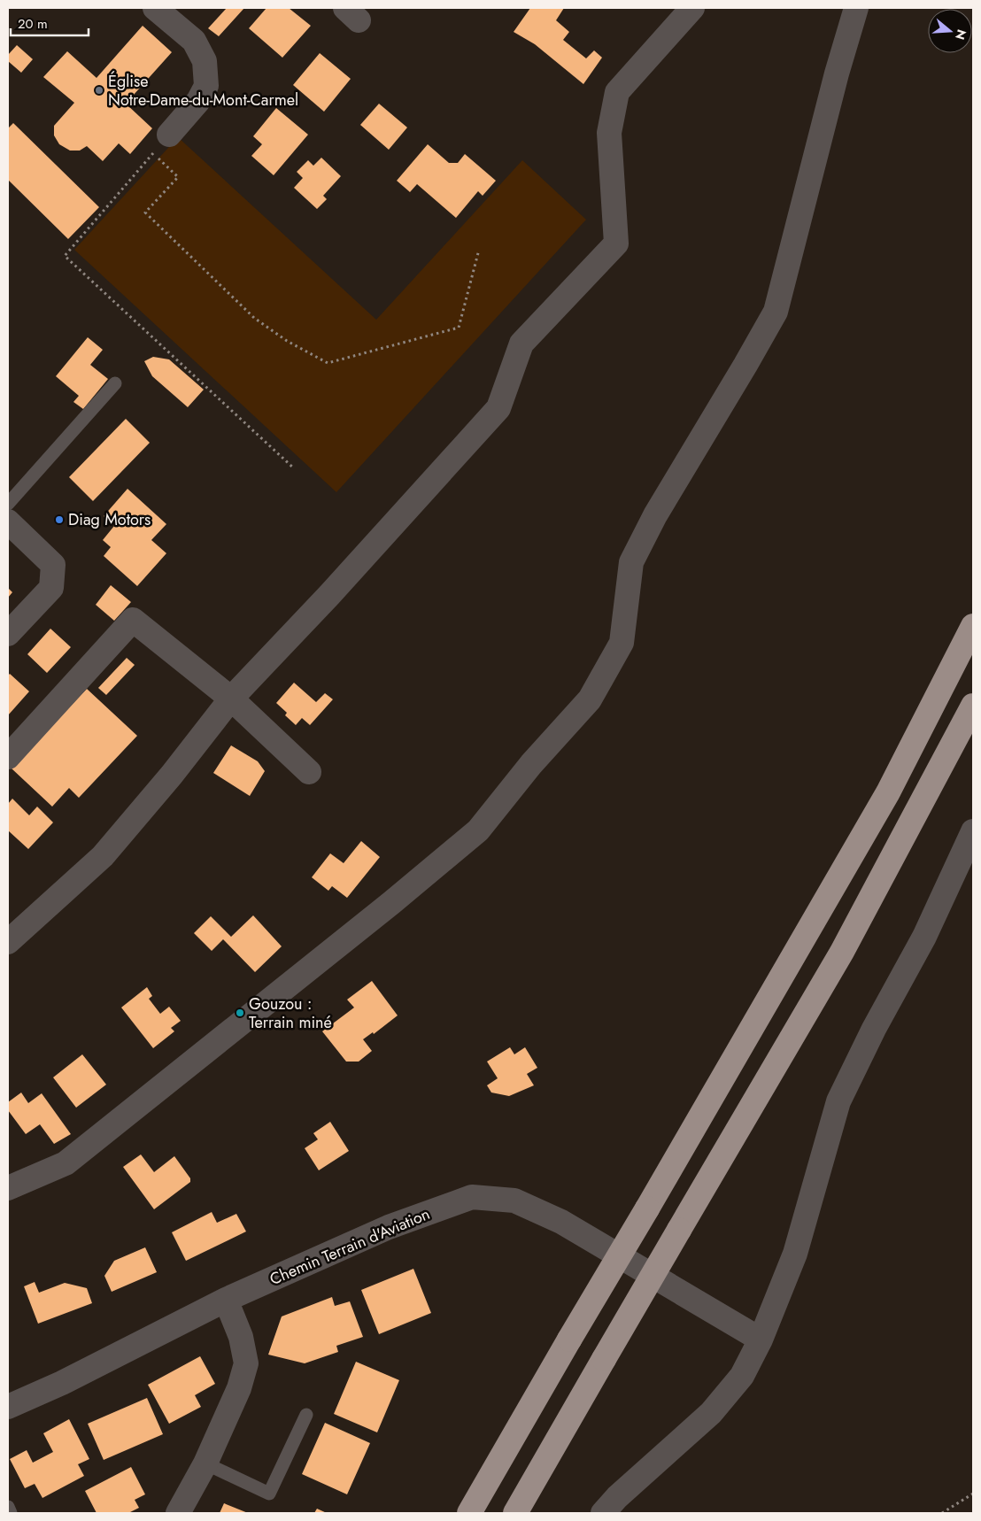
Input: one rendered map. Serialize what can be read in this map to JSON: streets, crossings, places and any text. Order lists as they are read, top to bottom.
{
  "streets": {
    "street": ["Chemin Terrain d'Aviation"]
  },
  "places": ["Église Notre-Dame-du-Mont-Carmel", "Diag Motors", "Gouzou : Terrain miné"],
  "scale_bar": "20 m",
  "north": "right"
}
